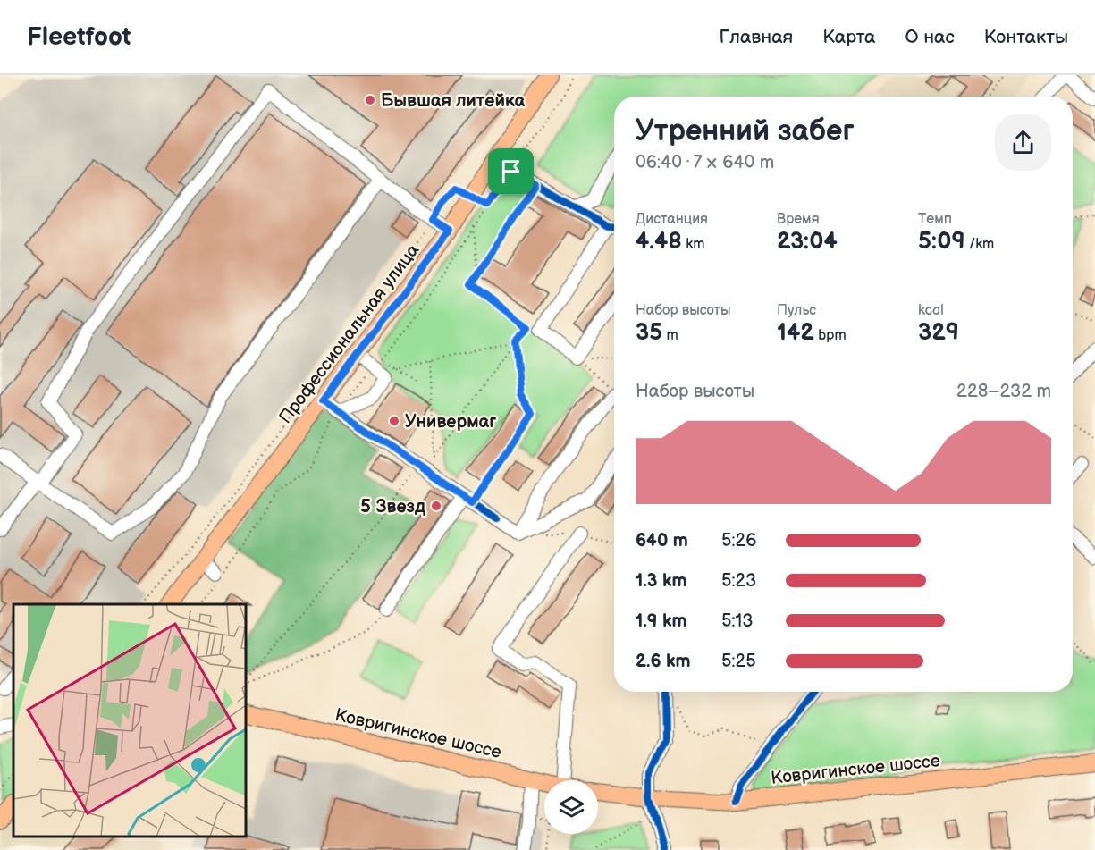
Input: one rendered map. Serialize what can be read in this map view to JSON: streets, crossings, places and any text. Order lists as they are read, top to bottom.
{
  "streets": {
    "main road": ["Профессиональная улица", "Ковригинское шоссе"]
  },
  "places": ["Бывшая литейка", "Универмаг", "5 Звезд"],
  "page": {
    "header": "Fleetfoot",
    "nav": [
      "Главная",
      "Карта",
      "О нас",
      "Контакты"
    ],
    "heading": ["Утренний забег", "06:40 · 7 × 640 m"],
    "stats": [
      ["Дистанция", "4.48 km"],
      ["Время", "23:04"],
      ["Темп", "5:09 /km"],
      ["Набор высоты", "35 m"],
      ["Пульс", "142 bpm"],
      ["kcal", "329"]
    ],
    "chart": ["Набор высоты", "228–232 m"],
    "list": [
      {
        "name": "640 m",
        "note": "5:26"
      },
      {
        "name": "1.3 km",
        "note": "5:23"
      },
      {
        "name": "1.9 km",
        "note": "5:13"
      },
      {
        "name": "2.6 km",
        "note": "5:25"
      }
    ]
  }
}
